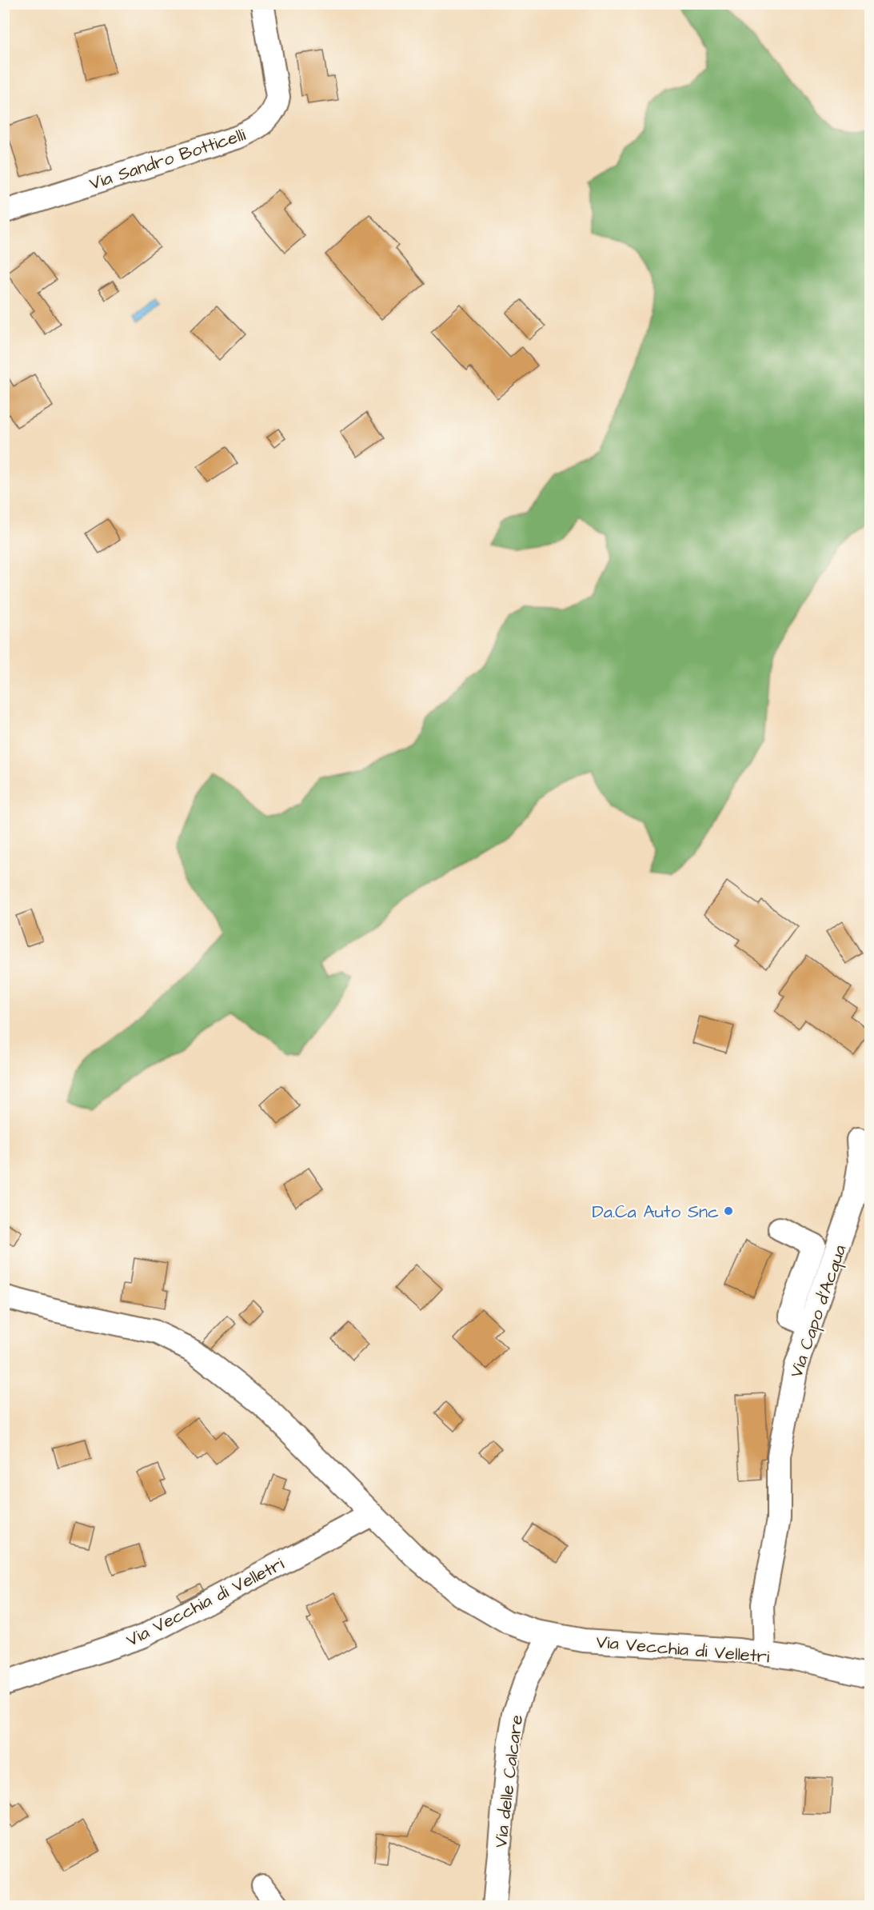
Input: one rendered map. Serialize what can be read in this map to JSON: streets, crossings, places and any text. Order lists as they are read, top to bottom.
{
  "streets": {
    "street": [
      "Via Sandro Botticelli",
      "Via Capo d'Acqua",
      "Via Vecchia di Velletri",
      "Via delle Calcare"
    ]
  },
  "crossings": [
    ["Via Capo d'Acqua", "Via Vecchia di Velletri"],
    ["Via Vecchia di Velletri", "Via delle Calcare"]
  ],
  "places": ["Da.Ca Auto Snc"]
}
